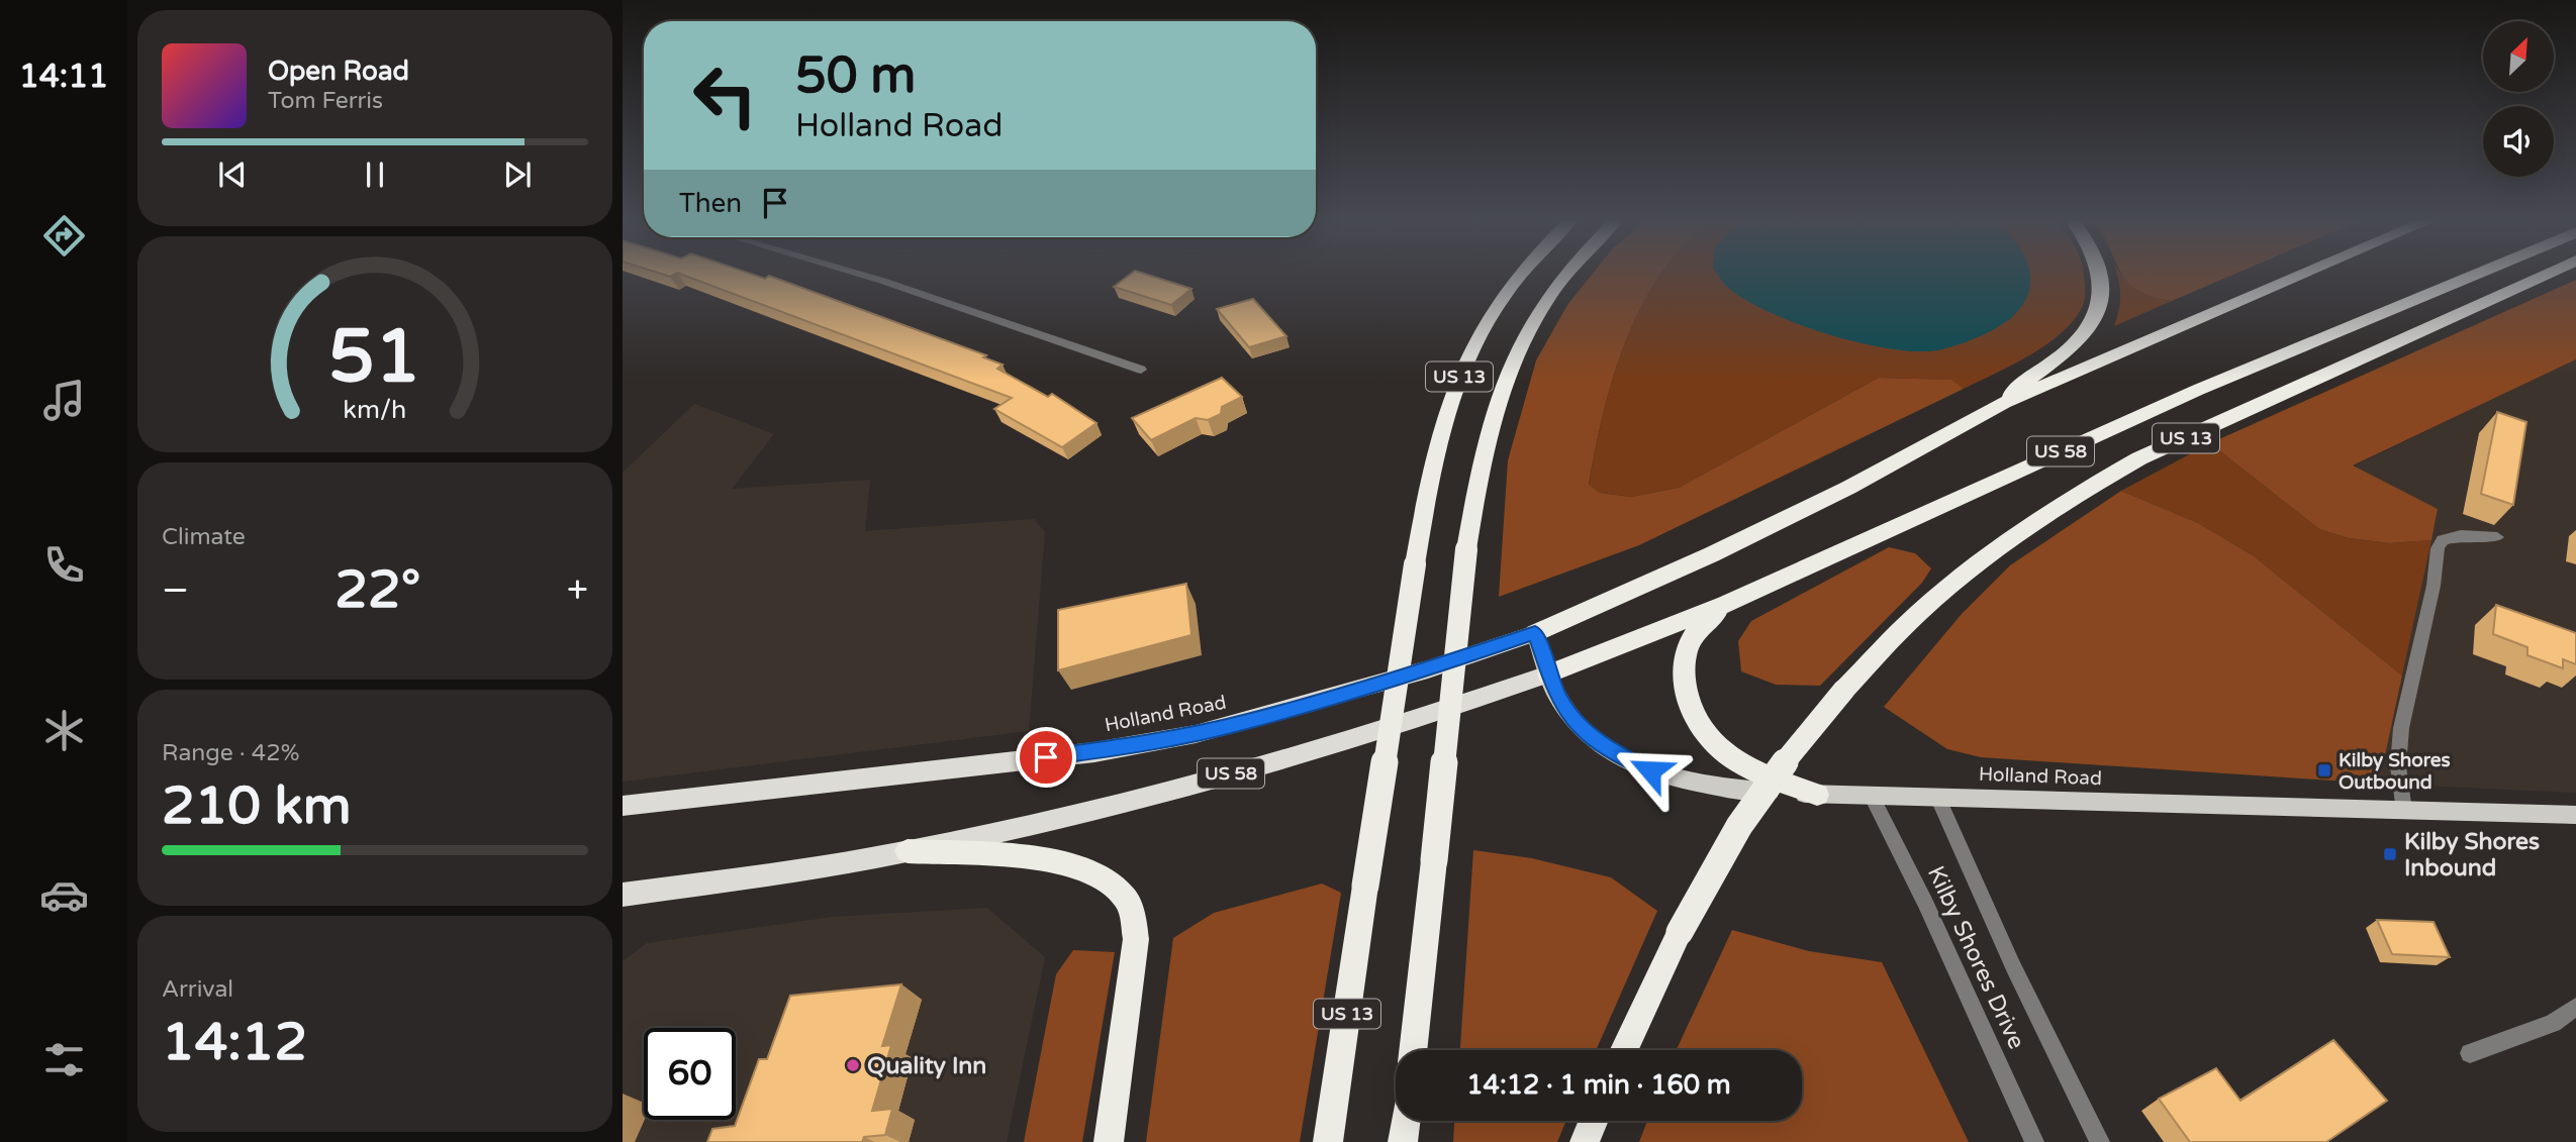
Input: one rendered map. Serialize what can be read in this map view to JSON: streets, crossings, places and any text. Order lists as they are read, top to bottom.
{
  "streets": {
    "highway": ["US 13", "US 58", "Holland Road"],
    "street": ["Kilby Shores Drive"]
  },
  "crossings": [
    ["US 58", "Holland Road"],
    ["Holland Road", "Kilby Shores Drive"]
  ],
  "places": {
    "transit": ["Kilby Shores Outbound", "Kilby Shores Inbound"],
    "other": ["Quality Inn"]
  },
  "north": "top right",
  "page": {
    "tabs": "14:11",
    "turn": ["50 m", "Holland Road"],
    "song": ["Open Road", "Tom Ferris"],
    "then": "Then",
    "tile": [
      "Climate",
      ["Range · 42%", "210 km"],
      ["Arrival", "14:12"]
    ],
    "heat": ["−", "22°", "+"],
    "limit": "60",
    "trip": "14:12 · 1 min · 160 m",
    "gauge": ["51", "km/h"]
  }
}
